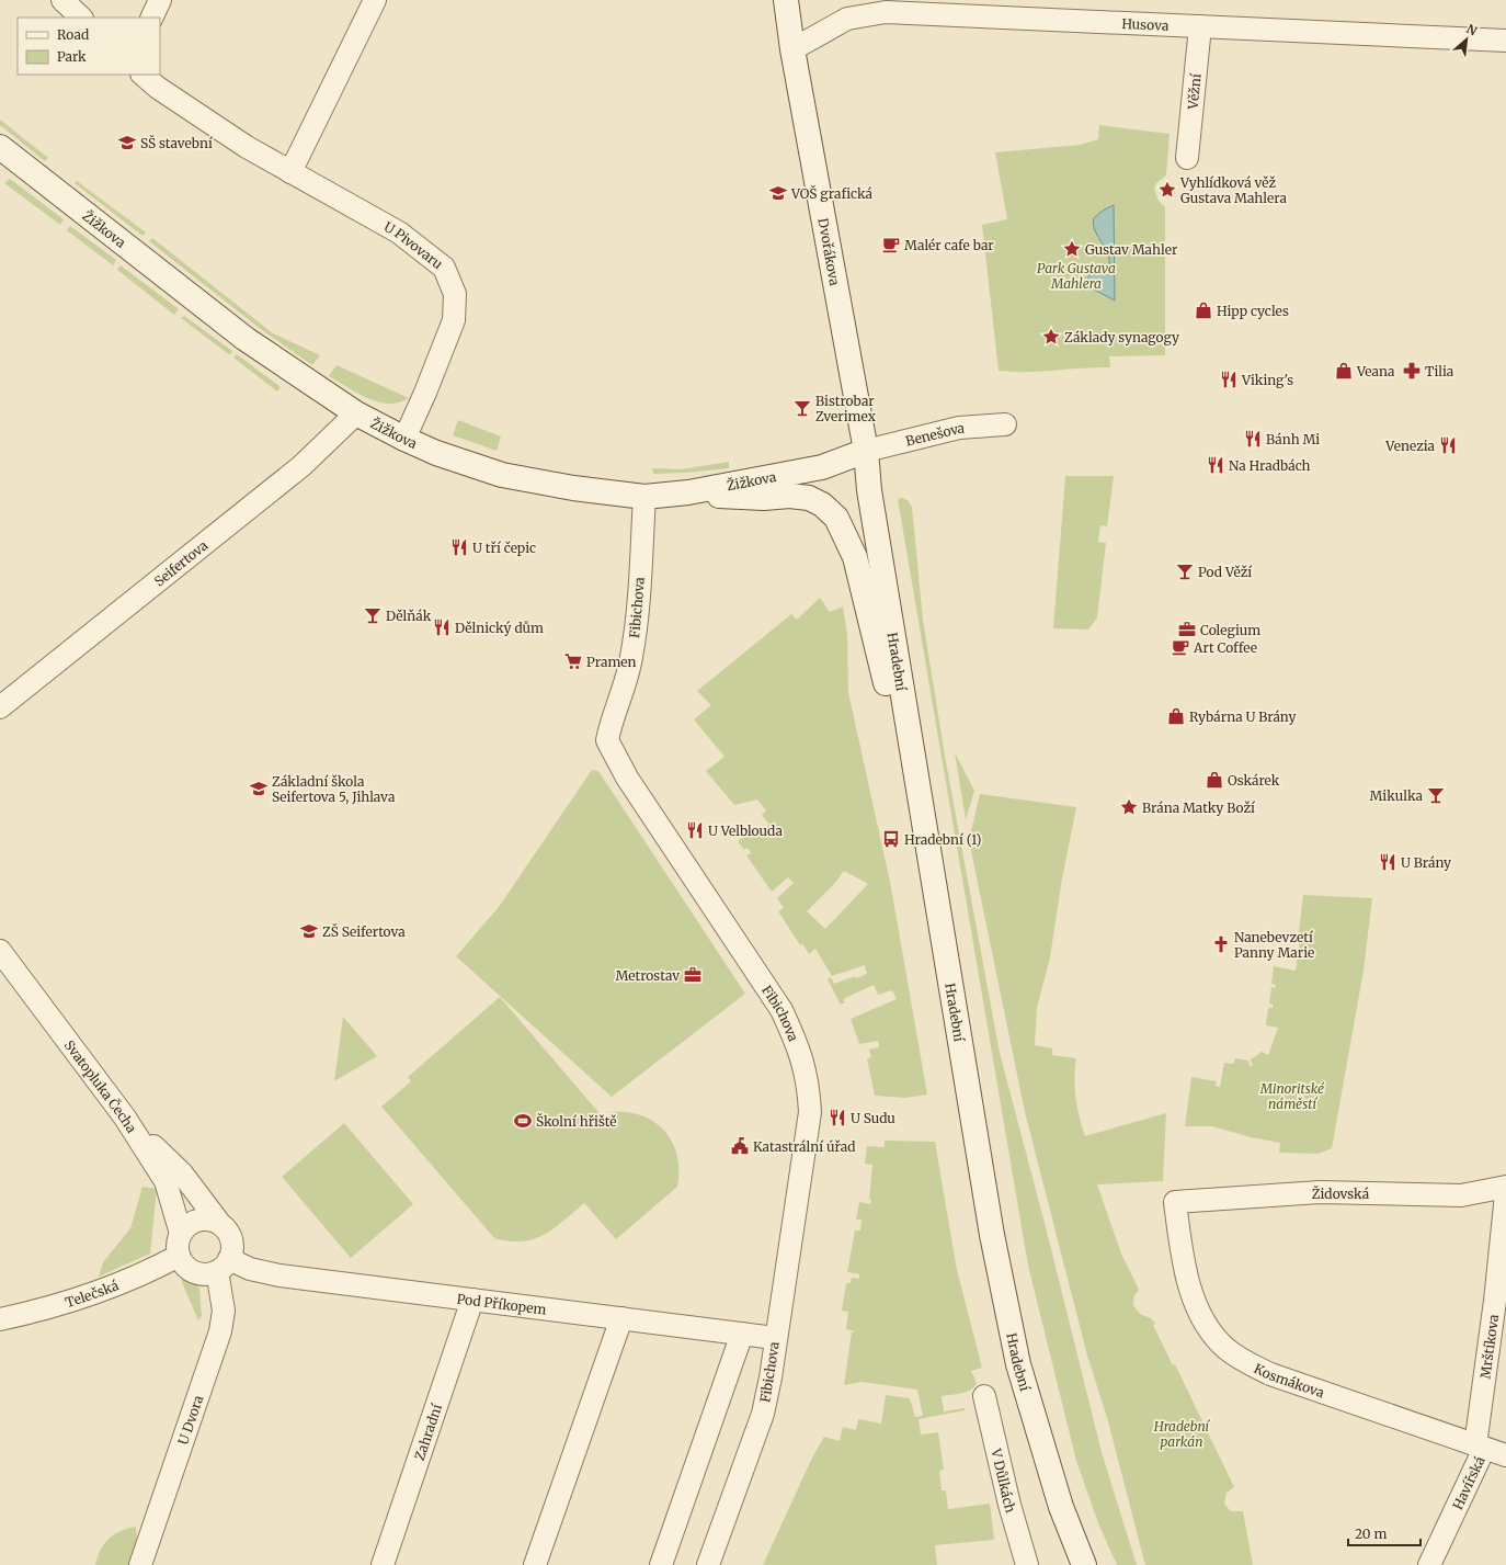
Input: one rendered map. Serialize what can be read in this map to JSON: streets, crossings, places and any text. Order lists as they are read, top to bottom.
{
  "streets": {
    "main road": ["Žižkova", "Dvořákova", "Hradební"],
    "street": [
      "Husova",
      "Věžní",
      "U Pivovaru",
      "Benešova",
      "Seifertova",
      "Fibichova",
      "Svatopluka Čecha",
      "Židovská",
      "Telečská",
      "Pod Příkopem",
      "Mrštíkova",
      "Kosmákova",
      "U Dvora",
      "Zahradní",
      "V Důlkách",
      "Havířská"
    ]
  },
  "crossings": [
    ["Husova", "Věžní"],
    ["Husova", "Dvořákova"],
    ["Žižkova", "U Pivovaru"],
    ["Žižkova", "Dvořákova"],
    ["Žižkova", "Benešova"],
    ["Žižkova", "Seifertova"],
    ["Žižkova", "Fibichova"],
    ["Žižkova", "Hradební"],
    ["Dvořákova", "Benešova"],
    ["Dvořákova", "Hradební"],
    ["Benešova", "Hradební"],
    ["Fibichova", "Pod Příkopem"],
    ["Svatopluka Čecha", "Telečská"],
    ["Svatopluka Čecha", "Pod Příkopem"],
    ["Svatopluka Čecha", "U Dvora"],
    ["Židovská", "Kosmákova"],
    ["Telečská", "Pod Příkopem"],
    ["Telečská", "U Dvora"],
    ["Pod Příkopem", "U Dvora"],
    ["Pod Příkopem", "Zahradní"],
    ["Mrštíkova", "Kosmákova"],
    ["Mrštíkova", "Havířská"],
    ["Kosmákova", "Havířská"]
  ],
  "parks": ["Park Gustava Mahlera", "Minoritské náměstí", "Hradební parkán"],
  "places": {
    "school or university": [
      "SŠ stavební",
      "VOŠ grafická",
      "Základní škola Seifertova 5, Jihlava",
      "ZŠ Seifertova"
    ],
    "place": [
      "Vyhlídková věž Gustava Mahlera",
      "Gustav Mahler",
      "Základy synagogy",
      "Brána Matky Boží"
    ],
    "cafe": ["Malér cafe bar", "Art Coffee"],
    "shop": [
      "Hipp cycles",
      "Veana",
      "Rybárna U Brány",
      "Oskárek"
    ],
    "pharmacy": ["Tilia"],
    "restaurant": [
      "Viking's",
      "Bánh Mi",
      "Venezia",
      "Na Hradbách",
      "U tří čepic",
      "Dělnický dům",
      "U Velblouda",
      "U Brány",
      "U Sudu"
    ],
    "bar": [
      "Bistrobar Zverimex",
      "Pod Věží",
      "Dělňák",
      "Mikulka"
    ],
    "office": ["Colegium", "Metrostav"],
    "supermarket": ["Pramen"],
    "bus stop": ["Hradební (1)"],
    "church": ["Nanebevzetí Panny Marie"],
    "sports": ["Školní hřiště"],
    "public building": ["Katastrální úřad"]
  },
  "legend": ["Road", "Park"],
  "scale_bar": "20 m",
  "north": "top right"
}
